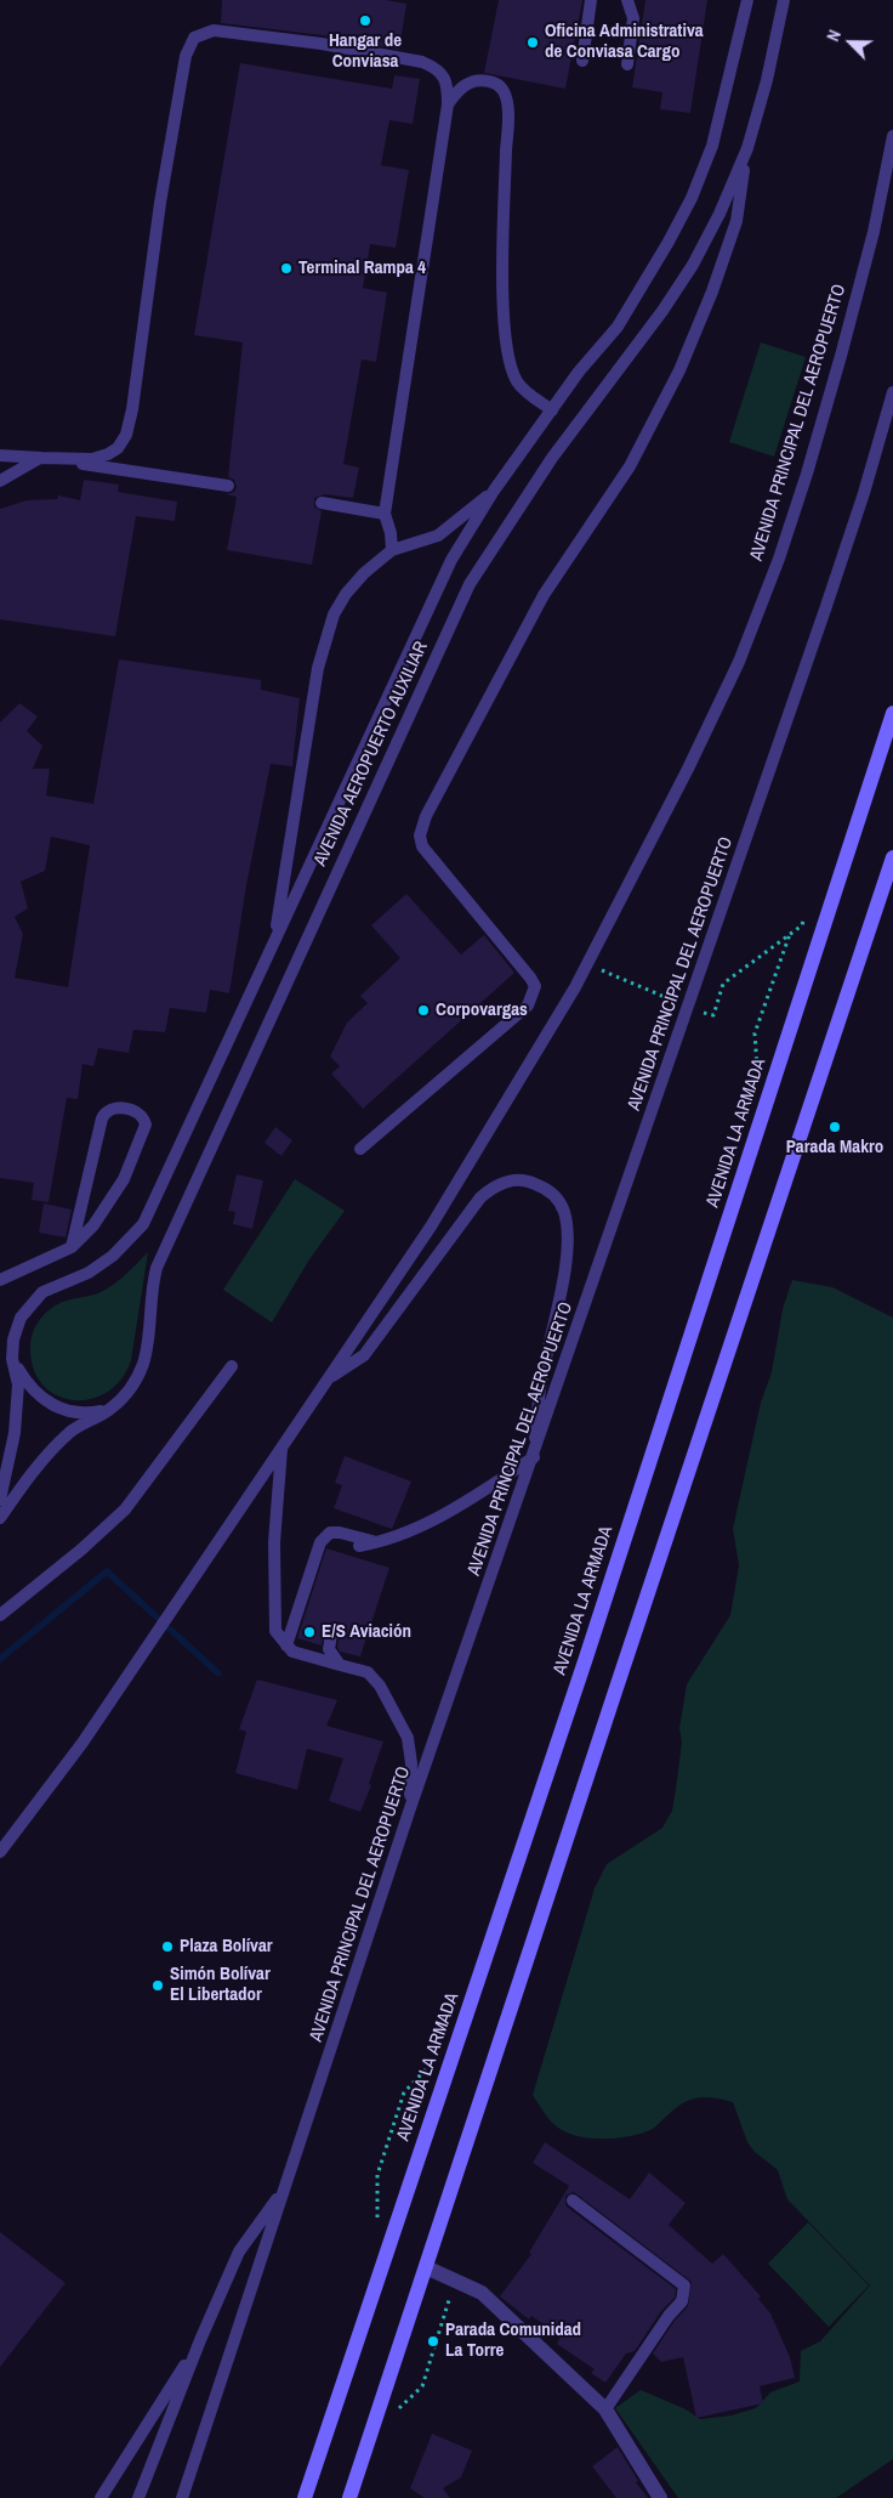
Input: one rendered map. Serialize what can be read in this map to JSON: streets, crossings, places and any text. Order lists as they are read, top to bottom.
{
  "streets": {
    "main road": ["AVENIDA LA ARMADA"],
    "lane": ["AVENIDA PRINCIPAL DEL AEROPUERTO", "AVENIDA AEROPUERTO AUXILIAR"]
  },
  "places": [
    "Hangar de Conviasa",
    "Oficina Administrativa de Conviasa Cargo",
    "Terminal Rampa 4",
    "Corpovargas",
    "Parada Makro",
    "E/S Aviación",
    "Plaza Bolívar",
    "Simón Bolívar El Libertador",
    "Parada Comunidad La Torre"
  ],
  "north": "top left"
}
